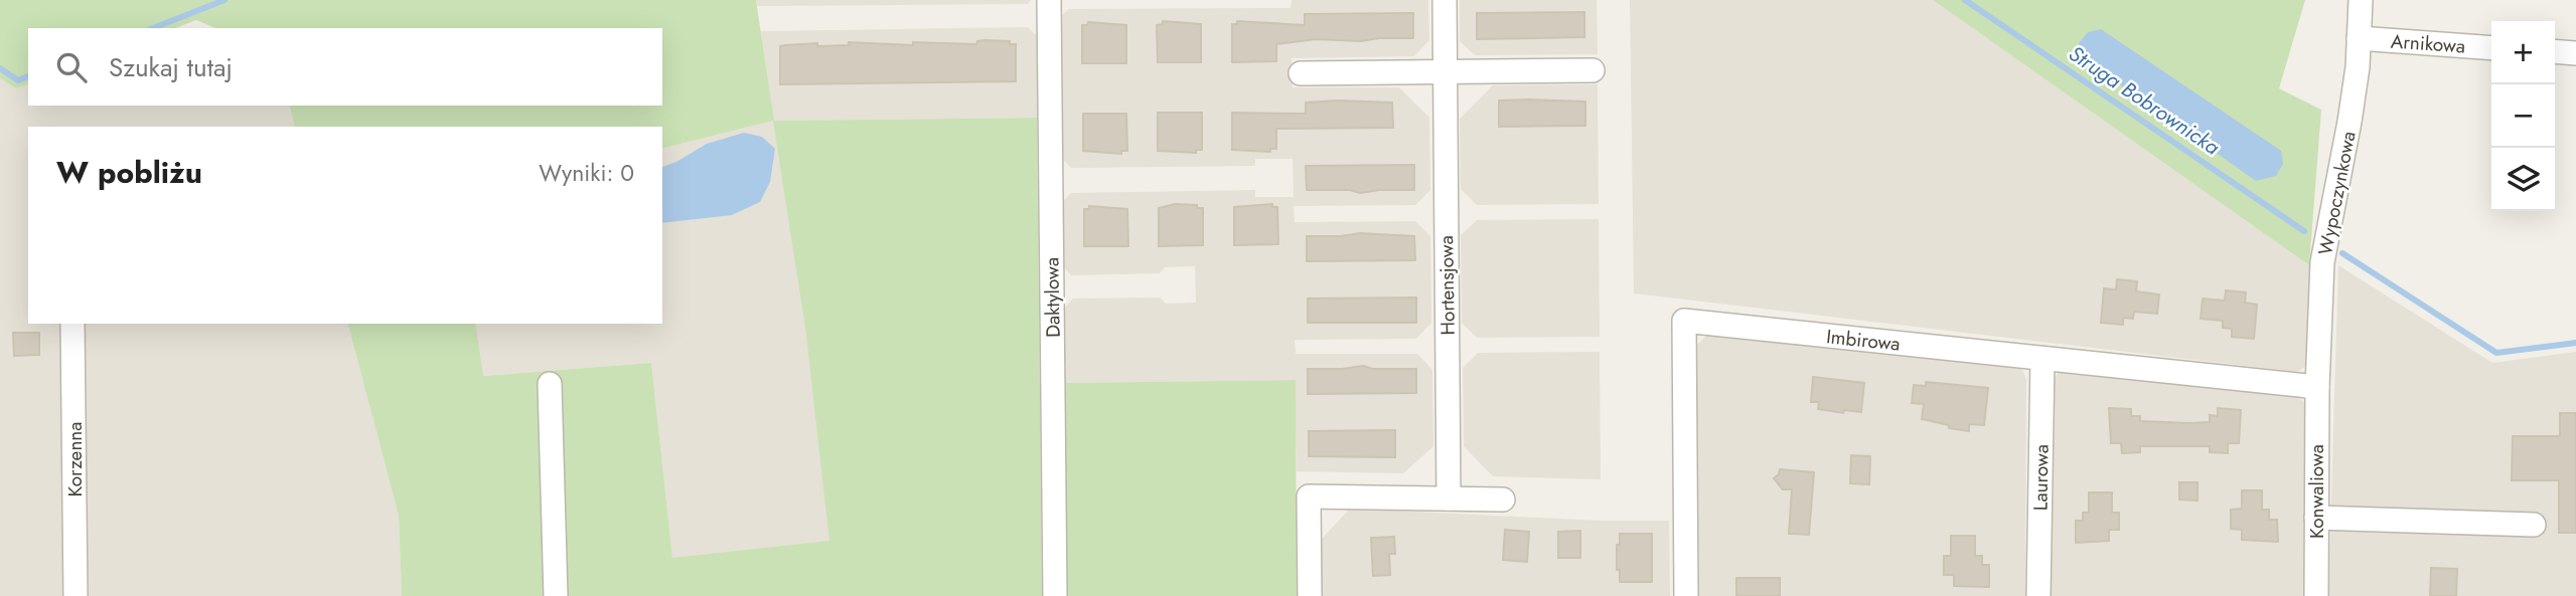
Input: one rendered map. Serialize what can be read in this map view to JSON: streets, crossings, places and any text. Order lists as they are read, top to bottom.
{
  "streets": {
    "street": [
      "Arnikowa",
      "Wypoczynkowa",
      "Hortensjowa",
      "Daktylowa",
      "Imbirowa",
      "Korzenna",
      "Laurowa",
      "Konwaliowa"
    ]
  },
  "crossings": [
    ["Arnikowa", "Wypoczynkowa"],
    ["Wypoczynkowa", "Imbirowa"],
    ["Wypoczynkowa", "Konwaliowa"],
    ["Imbirowa", "Laurowa"],
    ["Imbirowa", "Konwaliowa"]
  ],
  "water": ["Struga Bobrownicka"],
  "page": {
    "map_buttons": ["+", "−"],
    "search": "Szukaj tutaj",
    "heading": ["W pobliżu", "Wyniki: 0"]
  }
}
